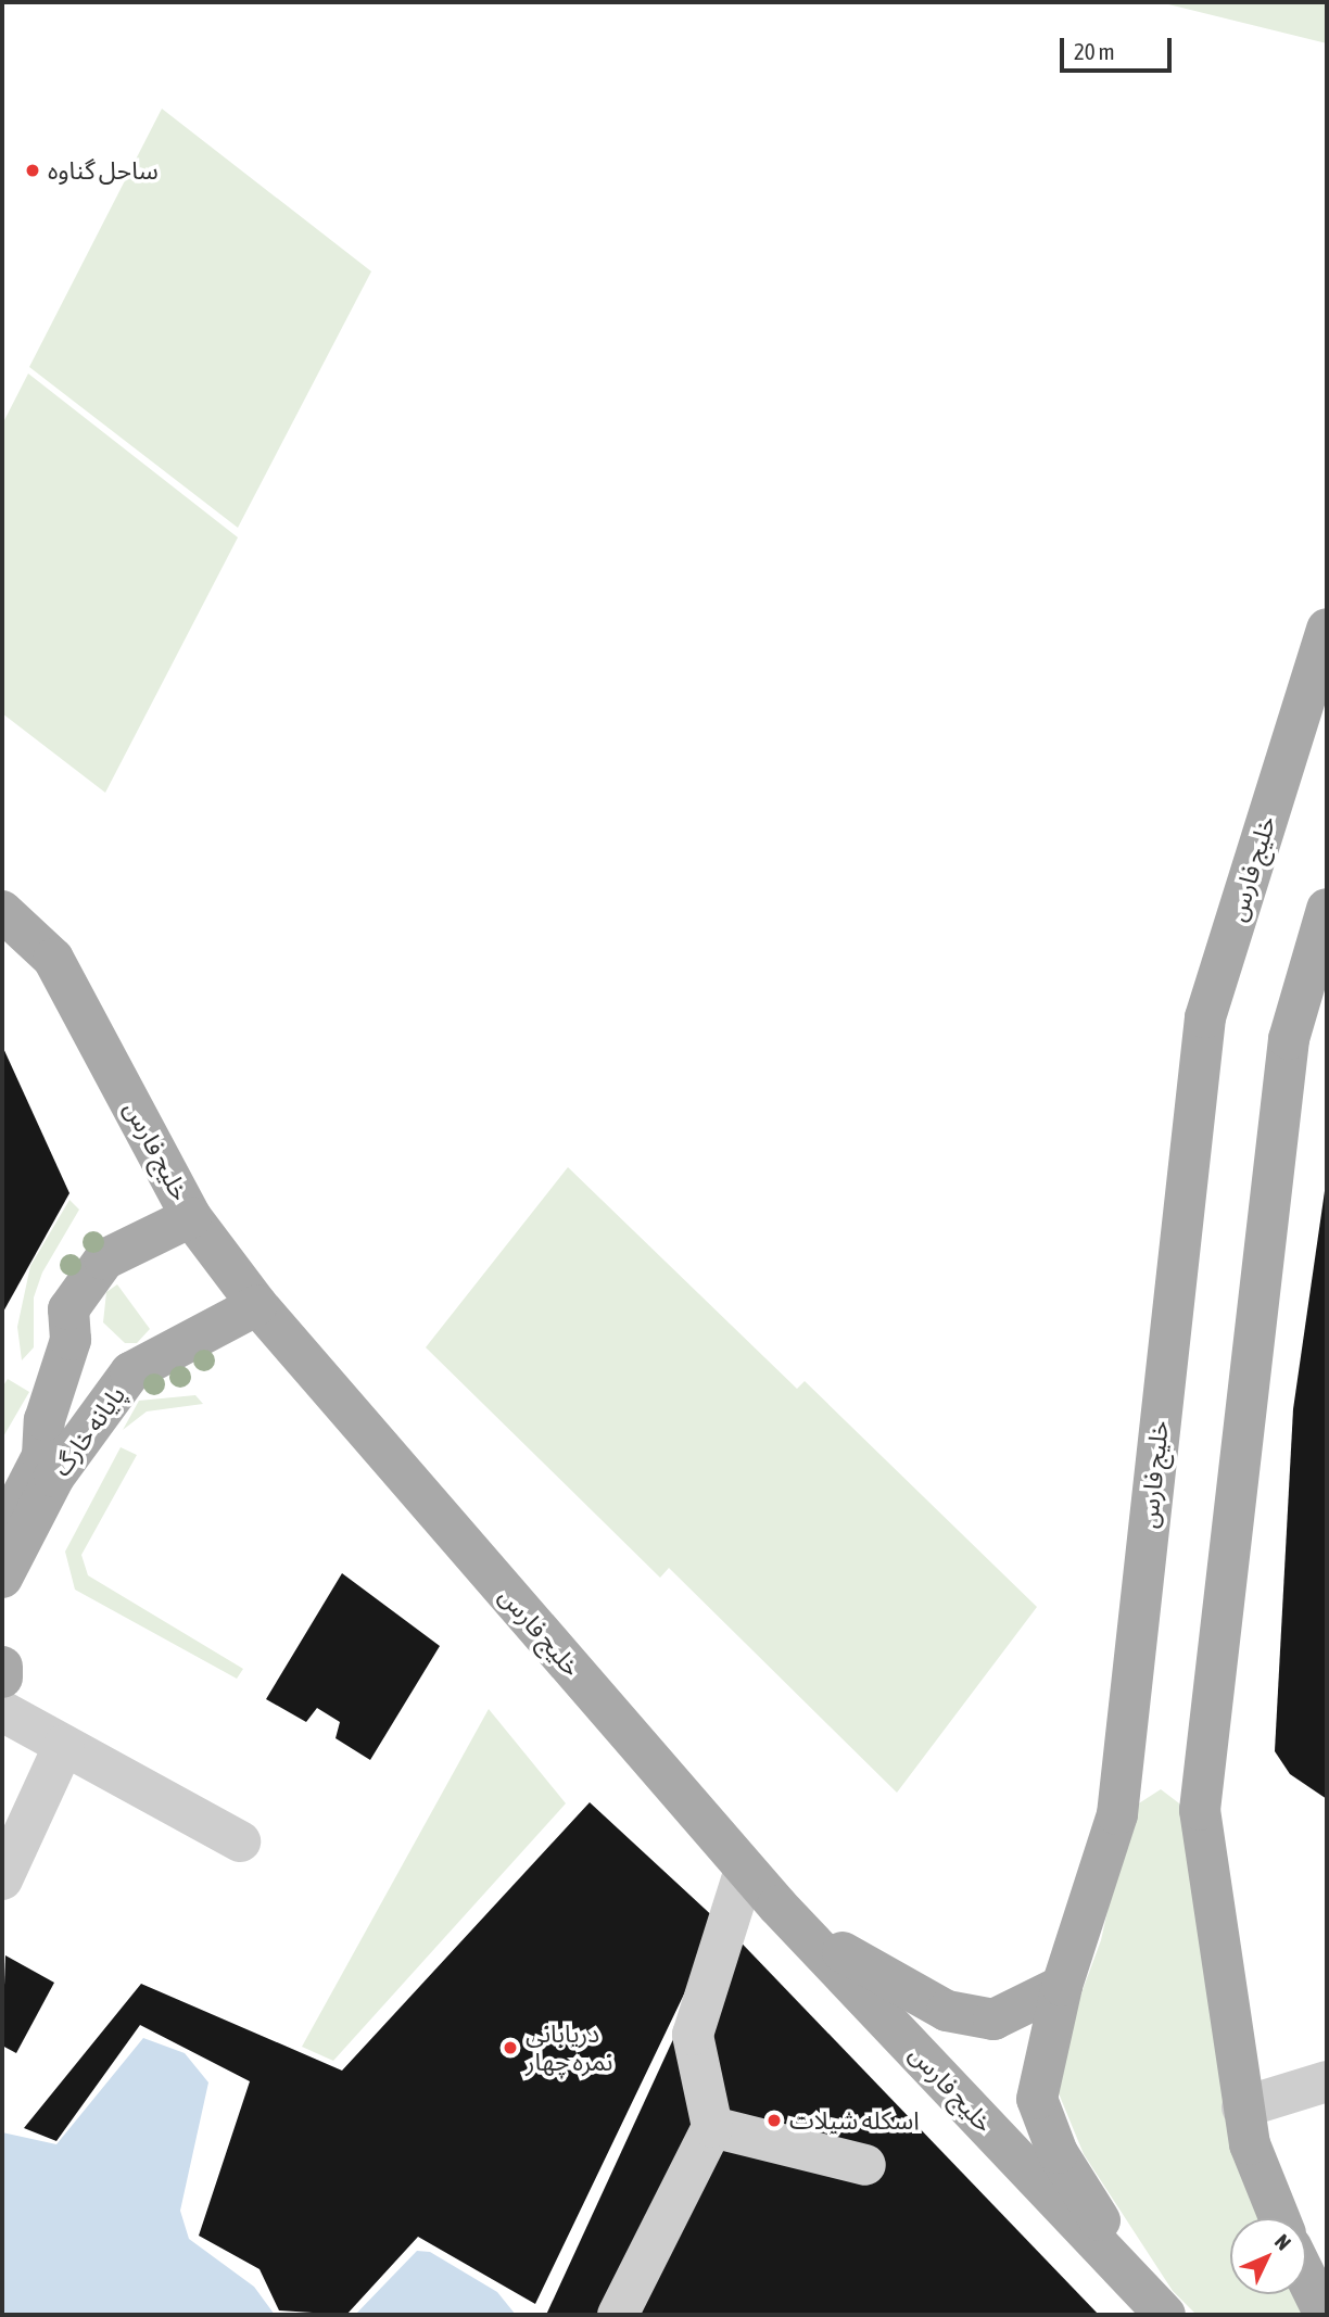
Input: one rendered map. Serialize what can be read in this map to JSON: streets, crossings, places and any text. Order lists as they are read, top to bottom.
{
  "streets": {
    "main road": ["خلیج فارس", "پایانه خارگ"]
  },
  "crossings": [
    ["خلیج فارس", "پایانه خارگ"]
  ],
  "places": ["ساحل گناوه", "دریابانی نمره چهار", "اسکله شیلات"],
  "scale_bar": "20 m",
  "north": "top right"
}
